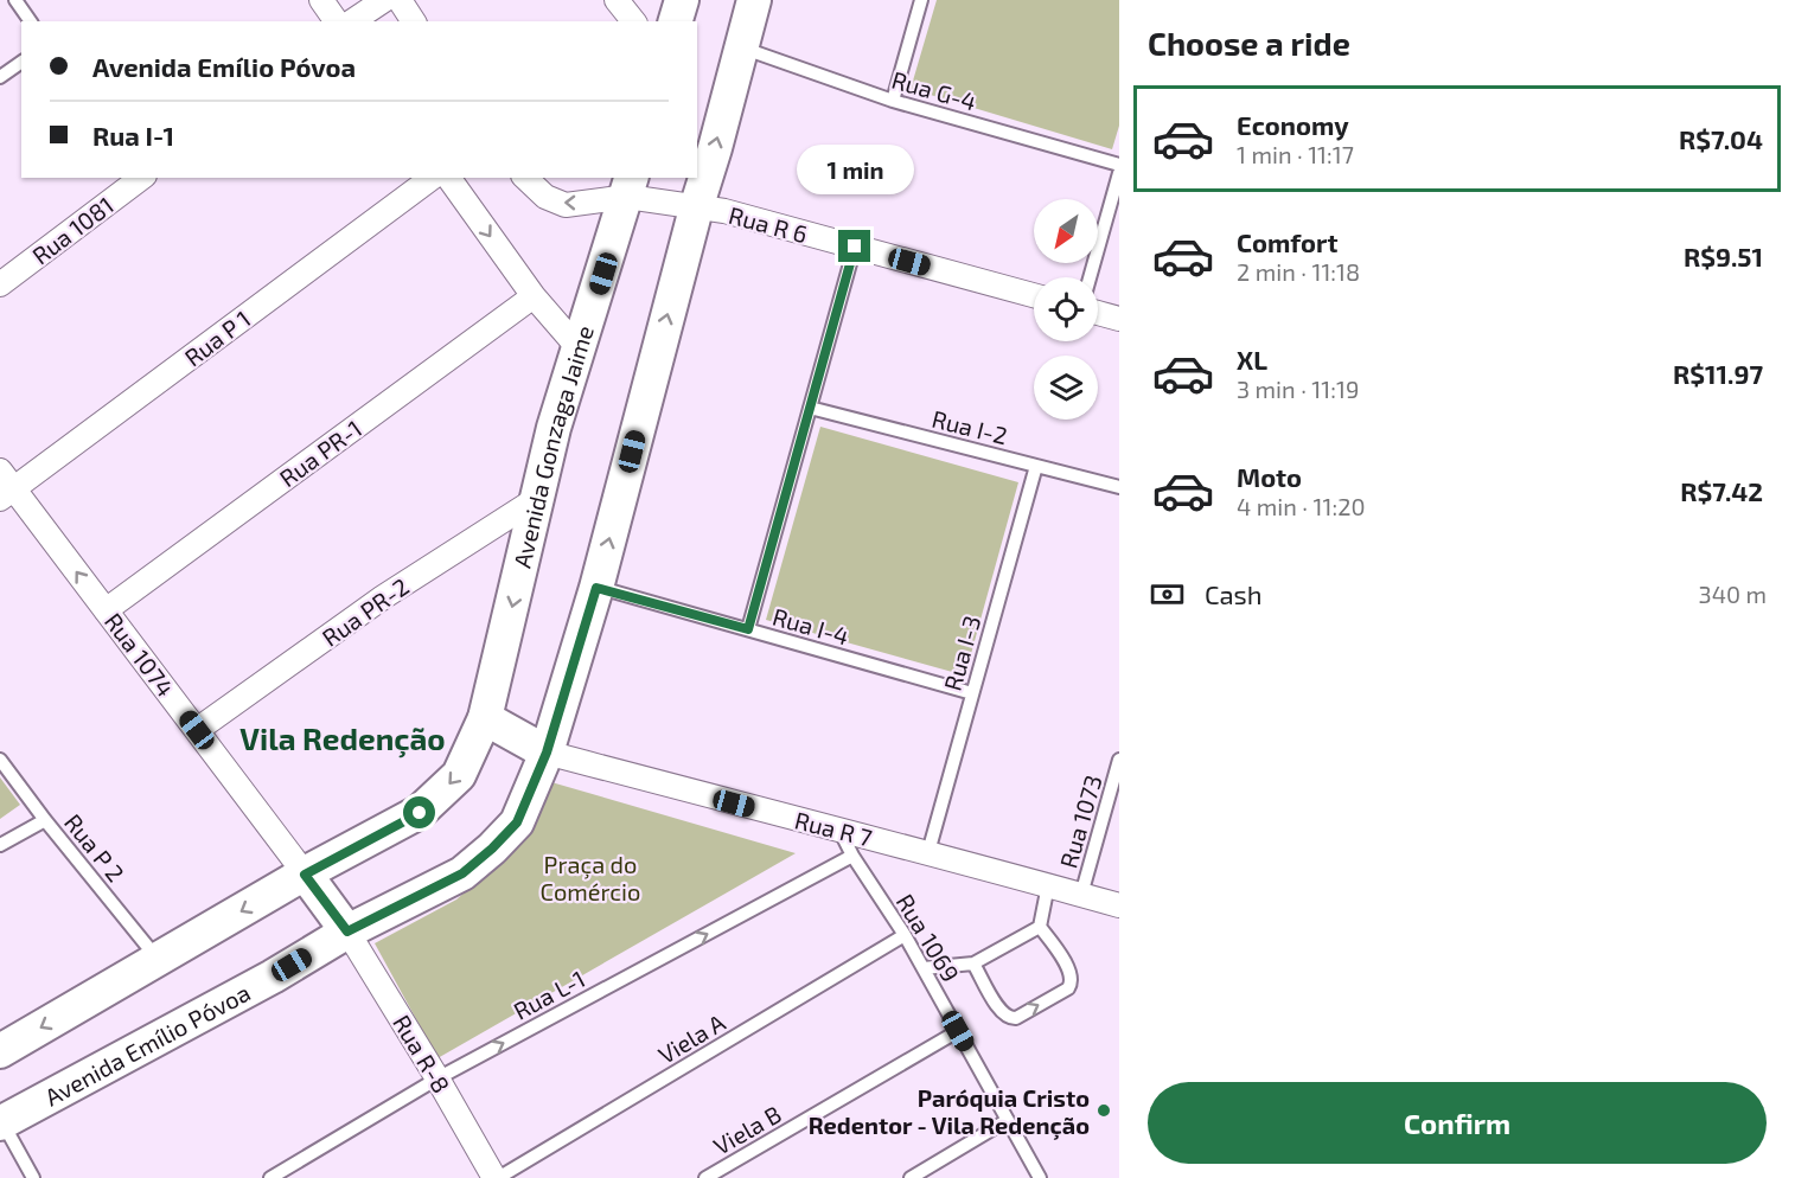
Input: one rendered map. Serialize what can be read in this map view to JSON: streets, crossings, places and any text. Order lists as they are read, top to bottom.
{
  "streets": {
    "main road": ["Avenida Gonzaga Jaime", "Avenida Emílio Póvoa"],
    "street": [
      "Rua R 6",
      "Rua 1081",
      "Rua P 1",
      "Rua PR-1",
      "Rua PR-2",
      "Rua 1074",
      "Rua R 7",
      "Rua R-8"
    ],
    "lane": [
      "Rua G-4",
      "Rua I-2",
      "Rua I-4",
      "Rua I-3",
      "Rua 1073",
      "Rua P 2",
      "Rua 1069",
      "Rua L-1",
      "Viela A",
      "Viela B"
    ]
  },
  "crossings": [
    ["Rua R 6", "Avenida Gonzaga Jaime"],
    ["Rua P 1", "Rua 1074"],
    ["Rua I-2", "Rua I-3"],
    ["Avenida Gonzaga Jaime", "Rua PR-2"],
    ["Rua PR-1", "Rua 1074"],
    ["Rua PR-2", "Rua 1074"],
    ["Rua I-4", "Rua I-3"],
    ["Rua I-3", "Rua R 7"],
    ["Rua 1073", "Rua R 7"],
    ["Rua R 7", "Rua 1069"],
    ["Rua R 7", "Avenida Emílio Póvoa"],
    ["Rua 1069", "Rua L-1"],
    ["Rua 1069", "Viela A"],
    ["Rua 1069", "Viela B"],
    ["Rua L-1", "Rua R-8"],
    ["Viela A", "Rua R-8"],
    ["Avenida Emílio Póvoa", "Rua R-8"]
  ],
  "one_way": ["Rua L-1"],
  "districts": ["Vila Redenção"],
  "parks": ["Praça do Comércio"],
  "places": ["Paróquia Cristo Redentor - Vila Redenção"],
  "north": "bottom left",
  "page": {
    "heading": "Choose a ride",
    "banner": ["Avenida Emílio Póvoa", "Rua I-1"],
    "list": [
      {
        "name": "Economy",
        "note": "1 min · 11:17",
        "value": "R$7.04"
      },
      {
        "name": "Comfort",
        "note": "2 min · 11:18",
        "value": "R$9.51"
      },
      {
        "name": "XL",
        "note": "3 min · 11:19",
        "value": "R$11.97"
      },
      {
        "name": "Moto",
        "note": "4 min · 11:20",
        "value": "R$7.42"
      }
    ],
    "bubble": "1 min",
    "pay": ["Cash", "340 m"],
    "buttons": "Confirm"
  }
}
